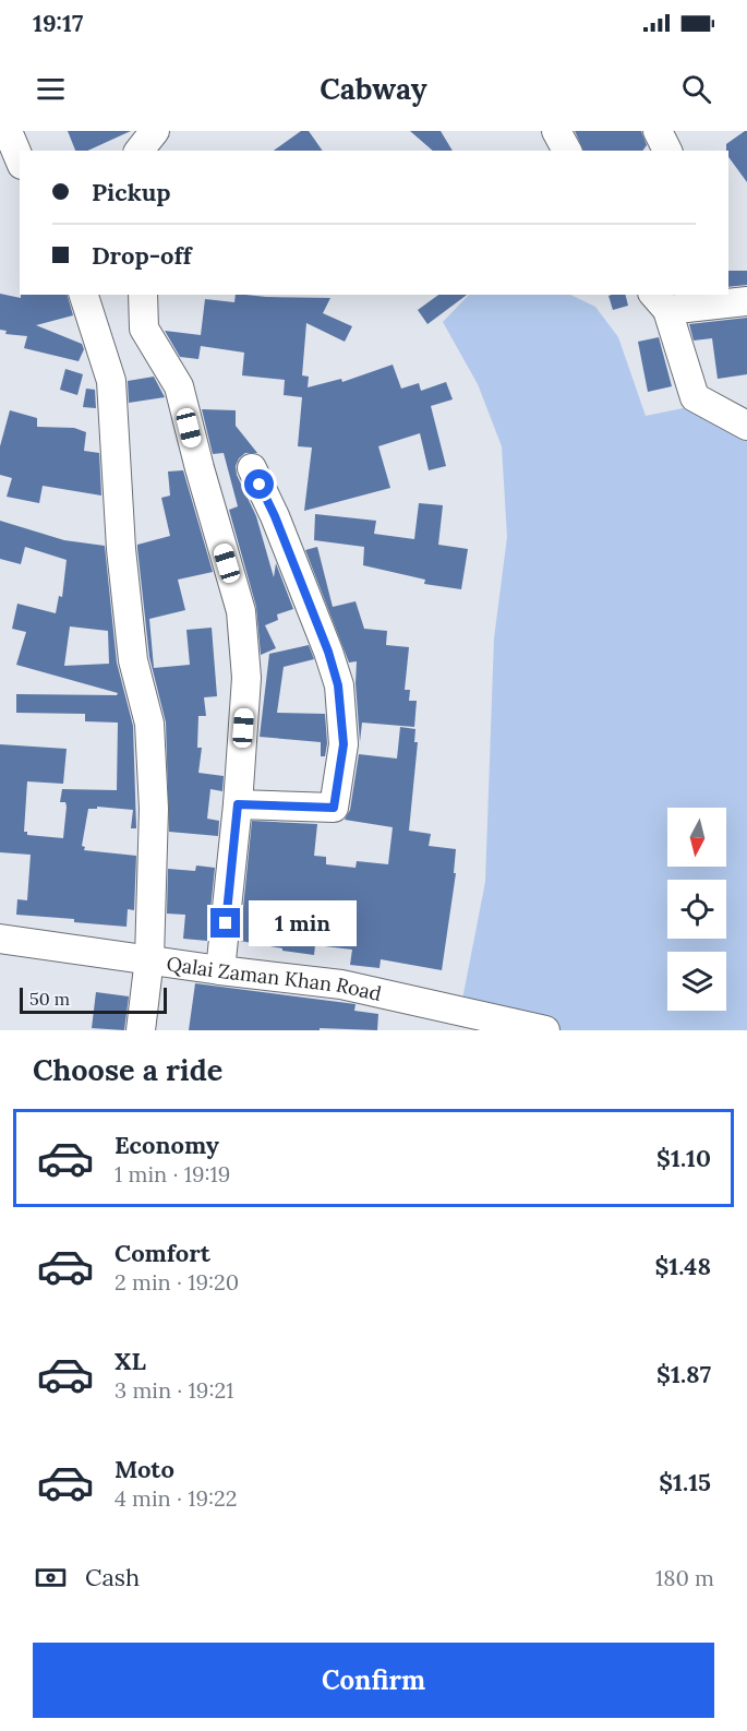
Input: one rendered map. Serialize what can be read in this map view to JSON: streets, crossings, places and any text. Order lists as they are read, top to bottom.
{
  "streets": {
    "street": ["Qalai Zaman Khan Road"]
  },
  "scale_bar": "50 m",
  "north": "bottom",
  "page": {
    "status": "19:17",
    "header": "Cabway",
    "banner": ["Pickup", "Drop-off"],
    "bubble": "1 min",
    "scale": "50 m",
    "heading": "Choose a ride",
    "list": [
      {
        "name": "Economy",
        "note": "1 min · 19:19",
        "value": "$1.10"
      },
      {
        "name": "Comfort",
        "note": "2 min · 19:20",
        "value": "$1.48"
      },
      {
        "name": "XL",
        "note": "3 min · 19:21",
        "value": "$1.87"
      },
      {
        "name": "Moto",
        "note": "4 min · 19:22",
        "value": "$1.15"
      }
    ],
    "pay": ["Cash", "180 m"],
    "buttons": "Confirm"
  }
}
